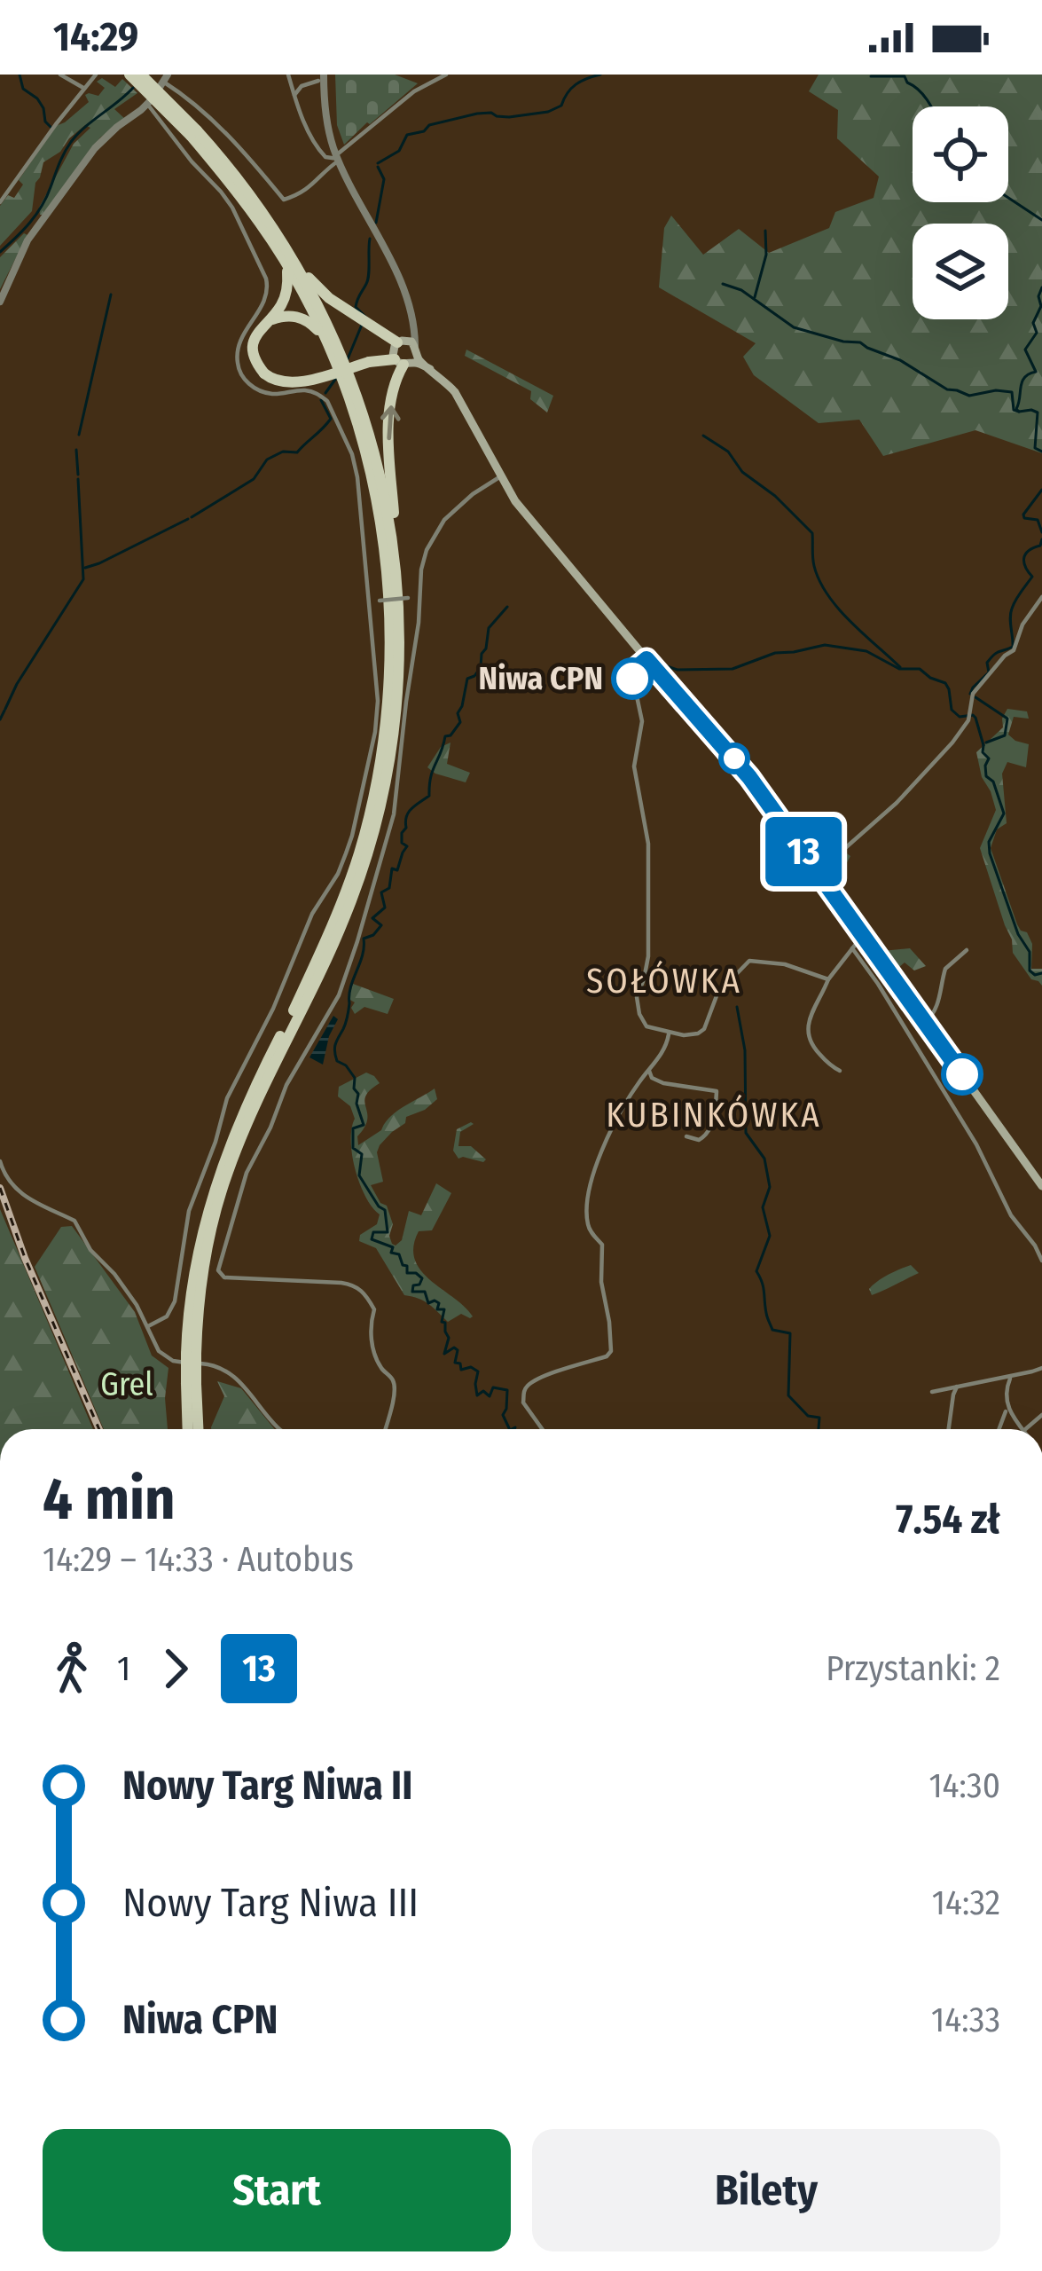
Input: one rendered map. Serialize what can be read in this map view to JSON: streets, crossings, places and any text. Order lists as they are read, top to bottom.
{
  "districts": ["SOŁÓWKA", "KUBINKÓWKA"],
  "parks": ["Grel"],
  "places": ["Niwa CPN"],
  "lines": ["bus line 13"],
  "page": {
    "status": "14:29",
    "on_map": "13",
    "heading": ["4 min", "14:29 – 14:33 · Autobus", "7.54 zł"],
    "legs": ["1", "13", "Przystanki: 2"],
    "list": [
      {
        "name": "Nowy Targ Niwa II",
        "value": "14:30"
      },
      {
        "name": "Nowy Targ Niwa III",
        "value": "14:32"
      },
      {
        "name": "Niwa CPN",
        "value": "14:33"
      }
    ],
    "buttons": ["Start", "Bilety"]
  }
}
